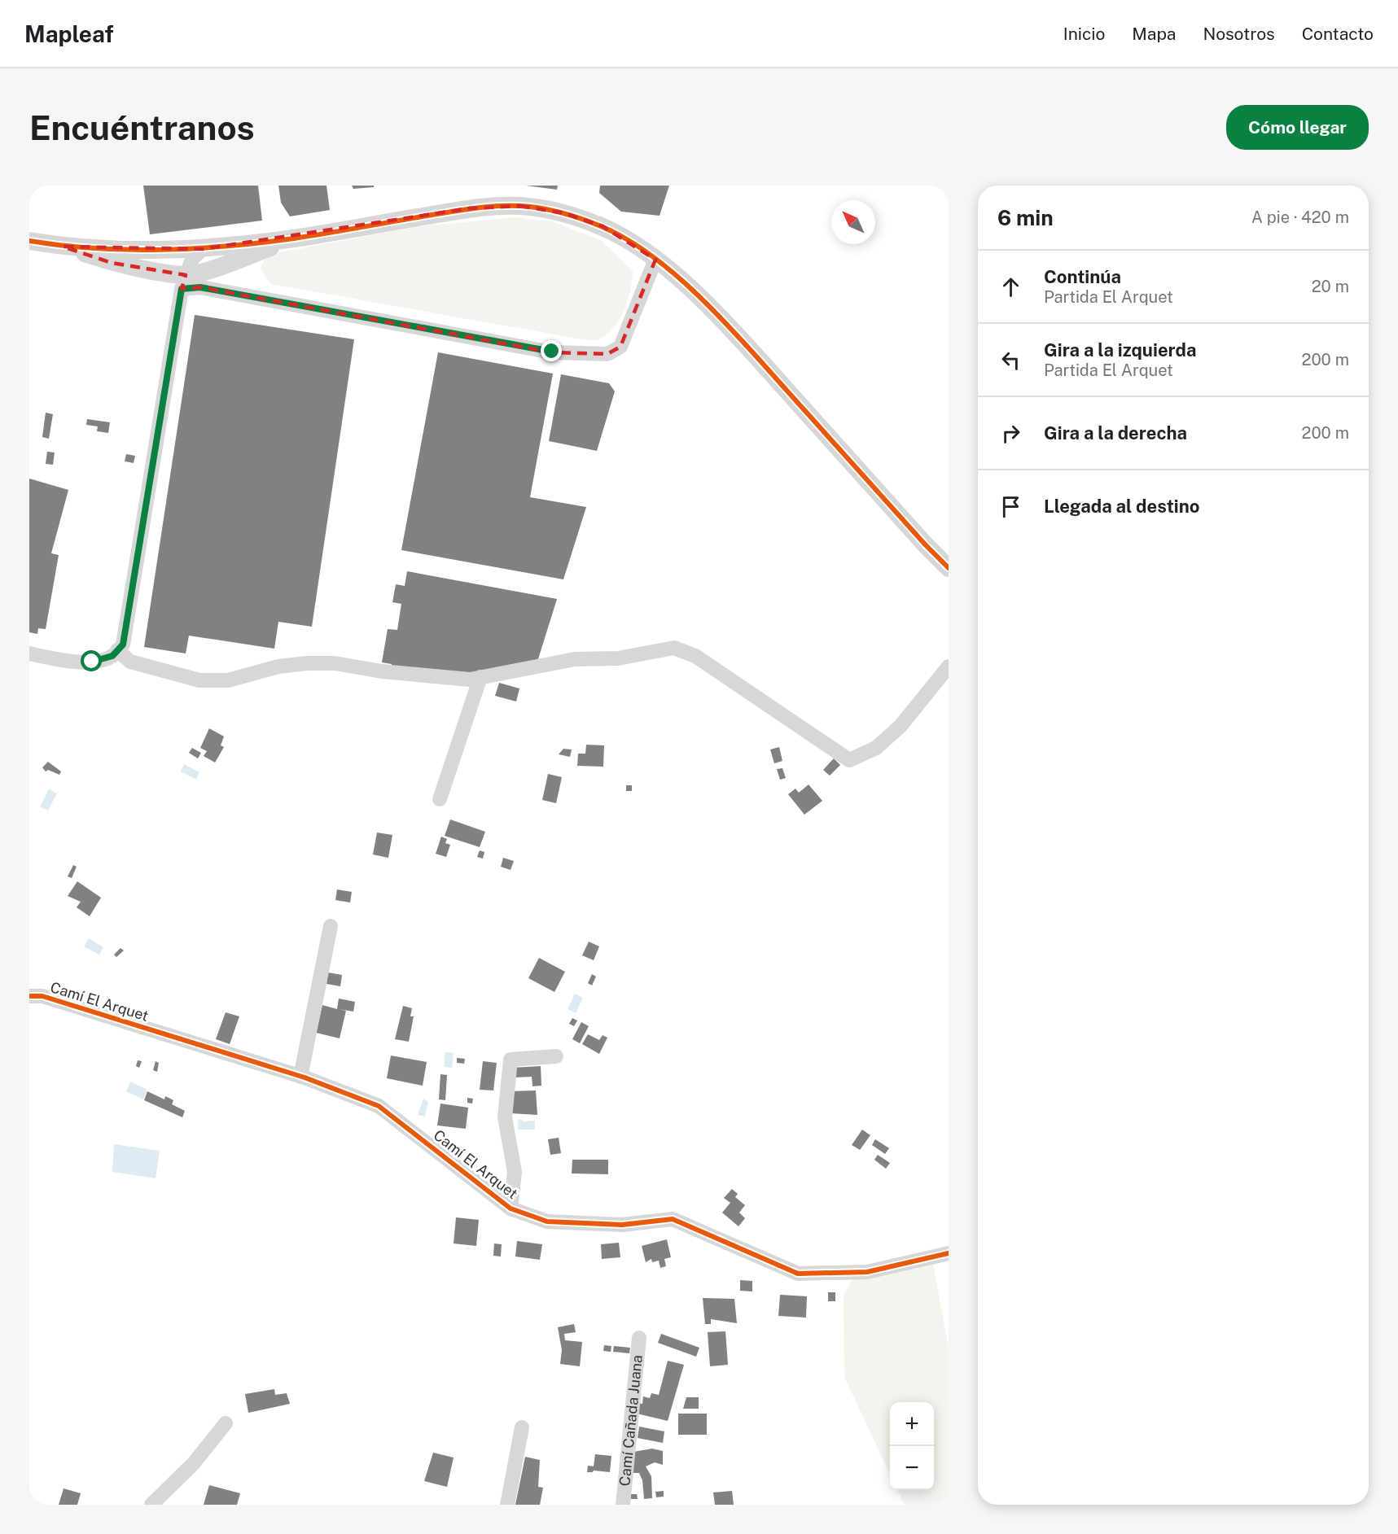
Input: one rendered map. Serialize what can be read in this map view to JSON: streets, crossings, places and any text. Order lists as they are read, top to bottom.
{
  "streets": {
    "street": ["Camí El Arquet", "Camí Cañada Juana"]
  },
  "north": "top left",
  "page": {
    "header": "Mapleaf",
    "nav": [
      "Inicio",
      "Mapa",
      "Nosotros",
      "Contacto"
    ],
    "buttons": "Cómo llegar",
    "title": "Encuéntranos",
    "heading": ["6 min", "A pie · 420 m"],
    "list": [
      ["Continúa", "Partida El Arquet", "20 m"],
      ["Gira a la izquierda", "Partida El Arquet", "200 m"],
      ["Gira a la derecha", "200 m"],
      "Llegada al destino"
    ],
    "map_buttons": ["+", "−"]
  }
}
